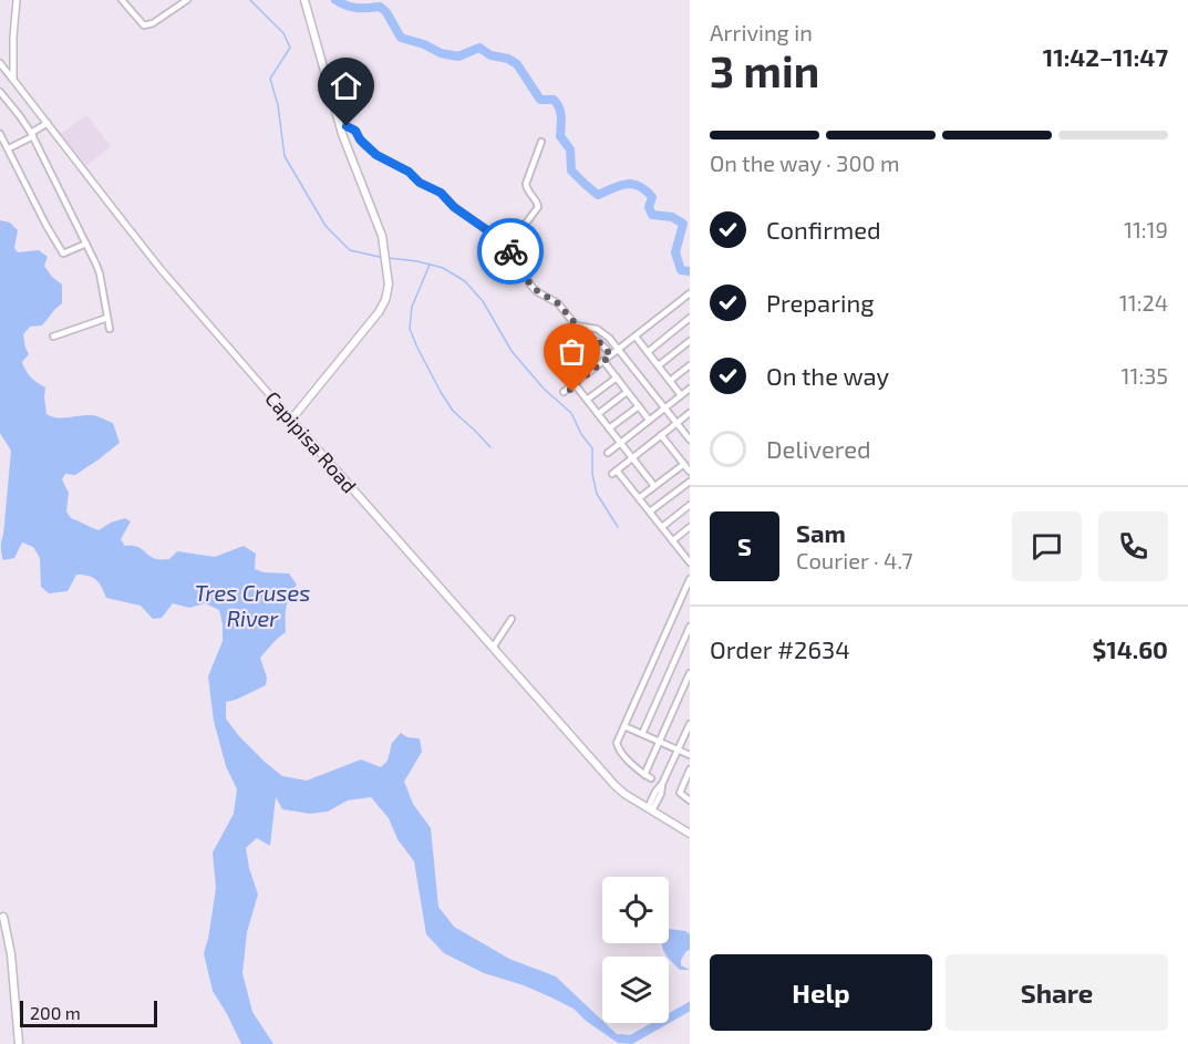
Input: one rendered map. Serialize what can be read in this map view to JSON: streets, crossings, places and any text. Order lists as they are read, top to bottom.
{
  "streets": {
    "main road": ["Capipisa Road"]
  },
  "water": ["Tres Cruses River"],
  "scale_bar": "200 m",
  "page": {
    "heading": ["3 min", "Arriving in", "11:42–11:47"],
    "panel": [
      "Sam",
      "Courier · 4.7",
      "Order #2634",
      "$14.60"
    ],
    "bar": "On the way · 300 m",
    "list": [
      ["Confirmed", "11:19"],
      ["Preparing", "11:24"],
      ["On the way", "11:35"],
      "Delivered"
    ],
    "round": "S",
    "buttons": ["Help", "Share"],
    "scale": "200 m"
  }
}
